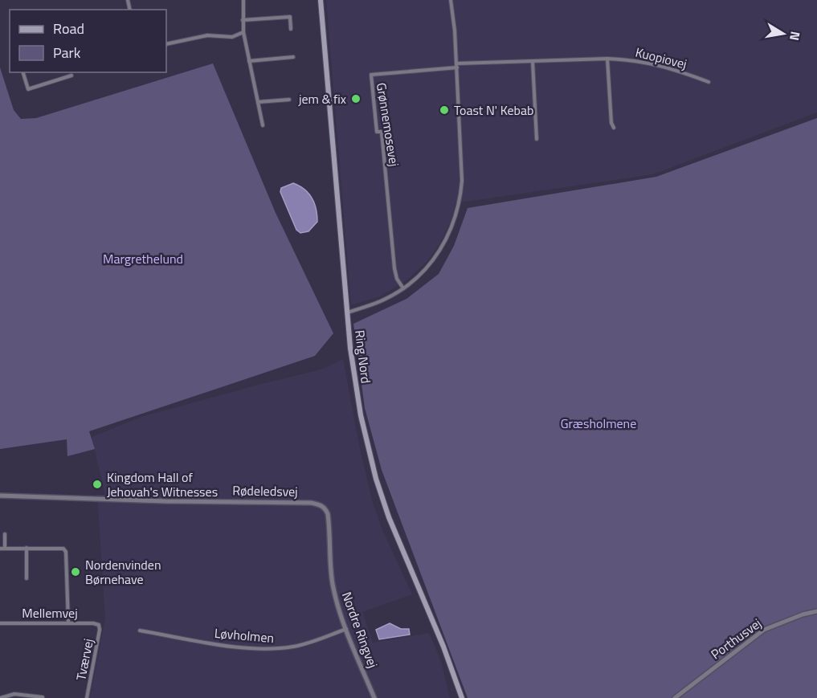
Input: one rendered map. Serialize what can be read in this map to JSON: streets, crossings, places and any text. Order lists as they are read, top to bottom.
{
  "streets": {
    "main road": ["Ring Nord"],
    "street": [
      "Kuopiovej",
      "Grønnemosevej",
      "Rødeledsvej",
      "Mellemvej",
      "Nordre Ringvej",
      "Løvholmen",
      "Porthusvej",
      "Tværvej"
    ]
  },
  "crossings": [
    ["Kuopiovej", "Grønnemosevej"],
    ["Rødeledsvej", "Nordre Ringvej"],
    ["Mellemvej", "Tværvej"],
    ["Nordre Ringvej", "Løvholmen"]
  ],
  "parks": ["Margrethelund", "Græsholmene"],
  "places": [
    "jem & fix",
    "Toast N' Kebab",
    "Kingdom Hall of Jehovah's Witnesses",
    "Nordenvinden Børnehave"
  ],
  "legend": ["Road", "Park"],
  "north": "right"
}
